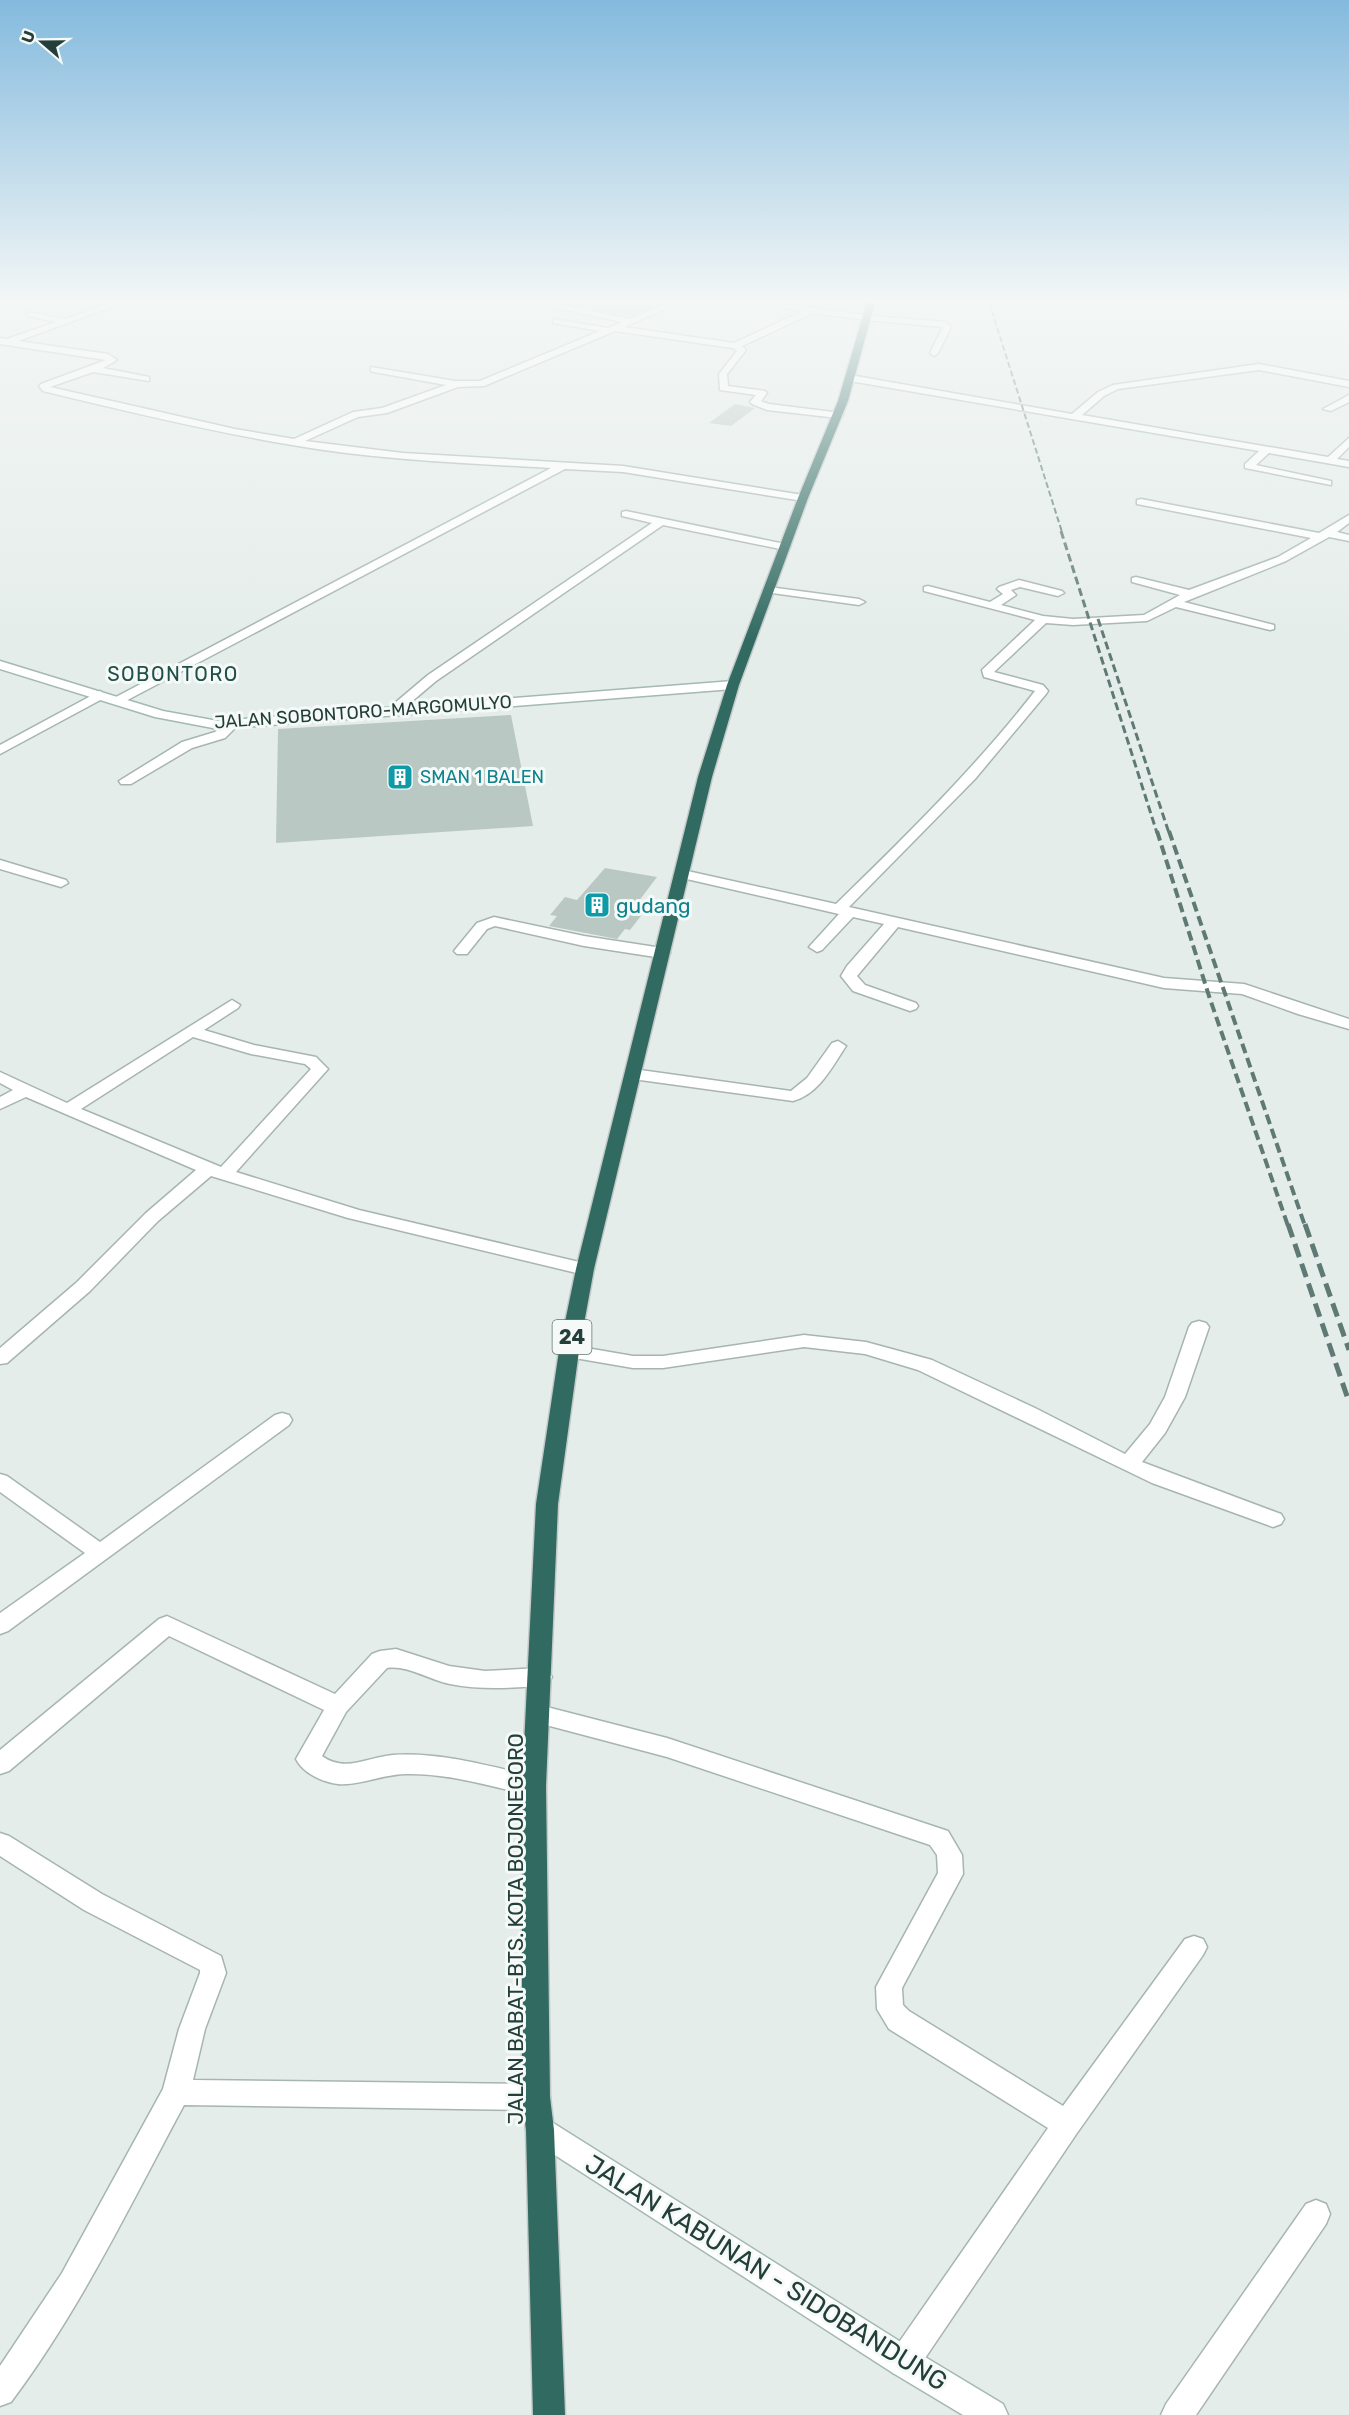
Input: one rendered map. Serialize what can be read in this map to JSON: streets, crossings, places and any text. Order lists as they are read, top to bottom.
{
  "streets": {
    "highway": ["24", "JALAN BABAT-BTS. KOTA BOJONEGORO"],
    "street": ["JALAN SOBONTORO-MARGOMULYO", "JALAN KABUNAN - SIDOBANDUNG"]
  },
  "crossings": [
    ["JALAN SOBONTORO-MARGOMULYO", "JALAN BABAT-BTS. KOTA BOJONEGORO"],
    ["JALAN BABAT-BTS. KOTA BOJONEGORO", "JALAN KABUNAN - SIDOBANDUNG"]
  ],
  "districts": ["SOBONTORO"],
  "places": {
    "building": ["SMAN 1 BALEN", "gudang"]
  },
  "north": "left"
}
